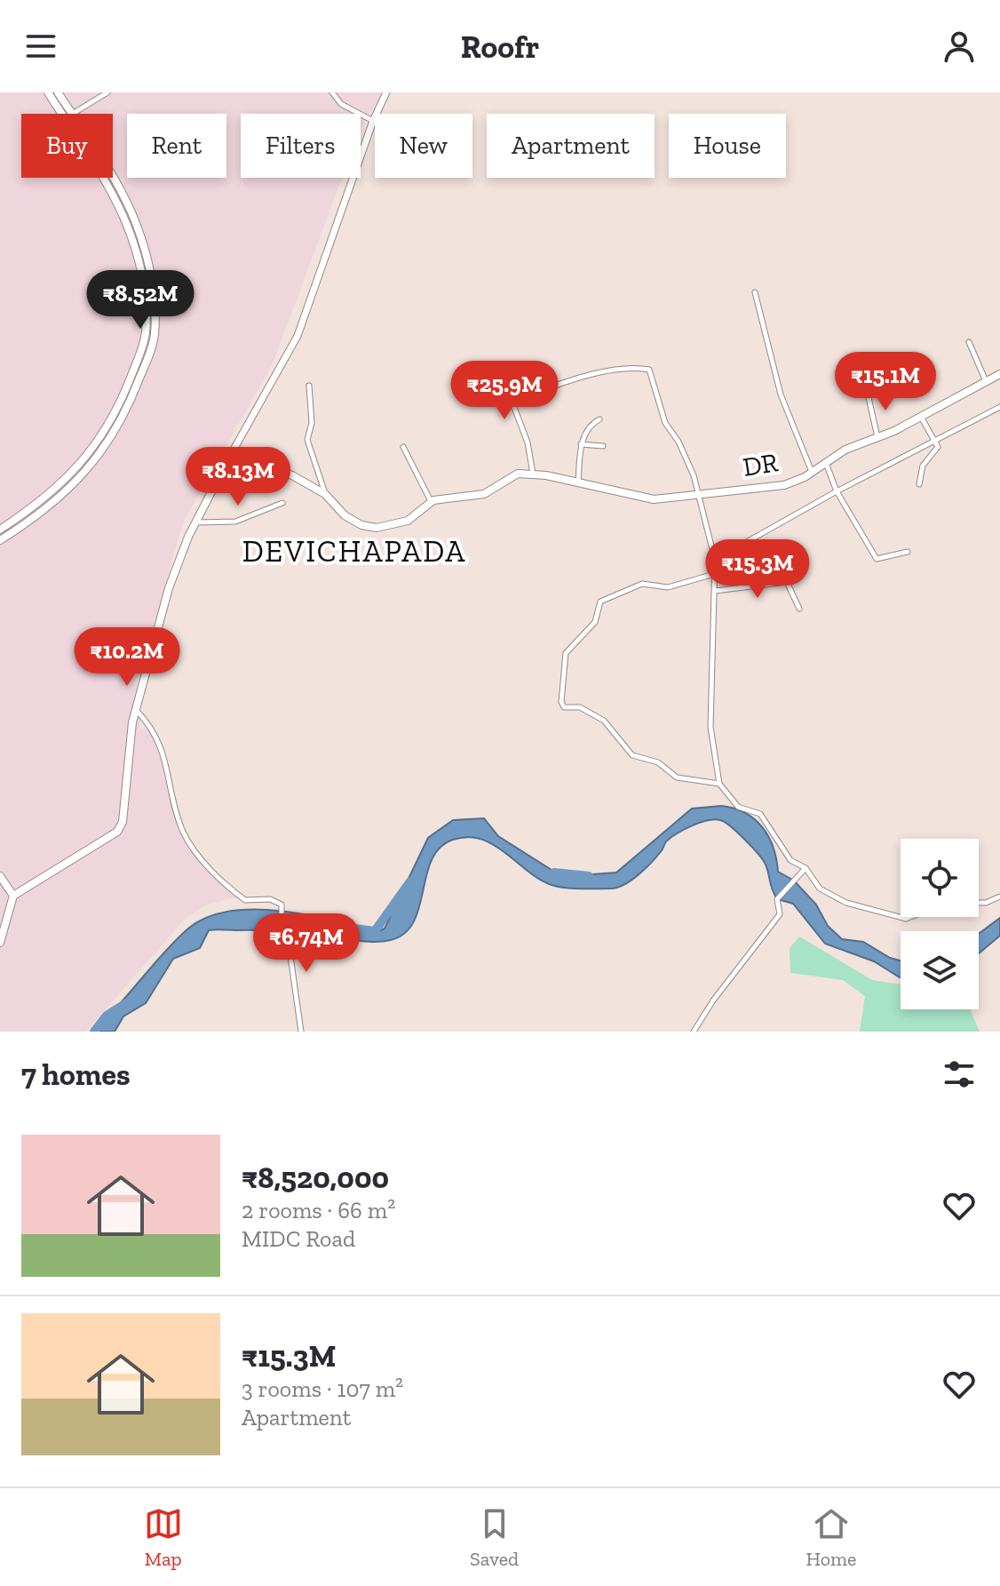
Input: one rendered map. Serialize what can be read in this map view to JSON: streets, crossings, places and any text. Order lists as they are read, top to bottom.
{
  "streets": {
    "main road": ["DR"]
  },
  "districts": ["DEVICHAPADA"],
  "page": {
    "header": "Roofr",
    "chip": [
      "Buy",
      "Rent",
      "Filters",
      "New",
      "Apartment",
      "House"
    ],
    "price": [
      "₹8.52M",
      "₹15.1M",
      "₹25.9M",
      "₹8.13M",
      "₹15.3M",
      "₹10.2M",
      "₹6.74M"
    ],
    "heading": "7 homes",
    "list": [
      {
        "name": "₹8,520,000",
        "note": "2 rooms · 66 m² · MIDC Road"
      },
      {
        "name": "₹15.3M",
        "note": "3 rooms · 107 m² · Apartment"
      }
    ],
    "tabs": ["Map", "Saved", "Home"]
  }
}
